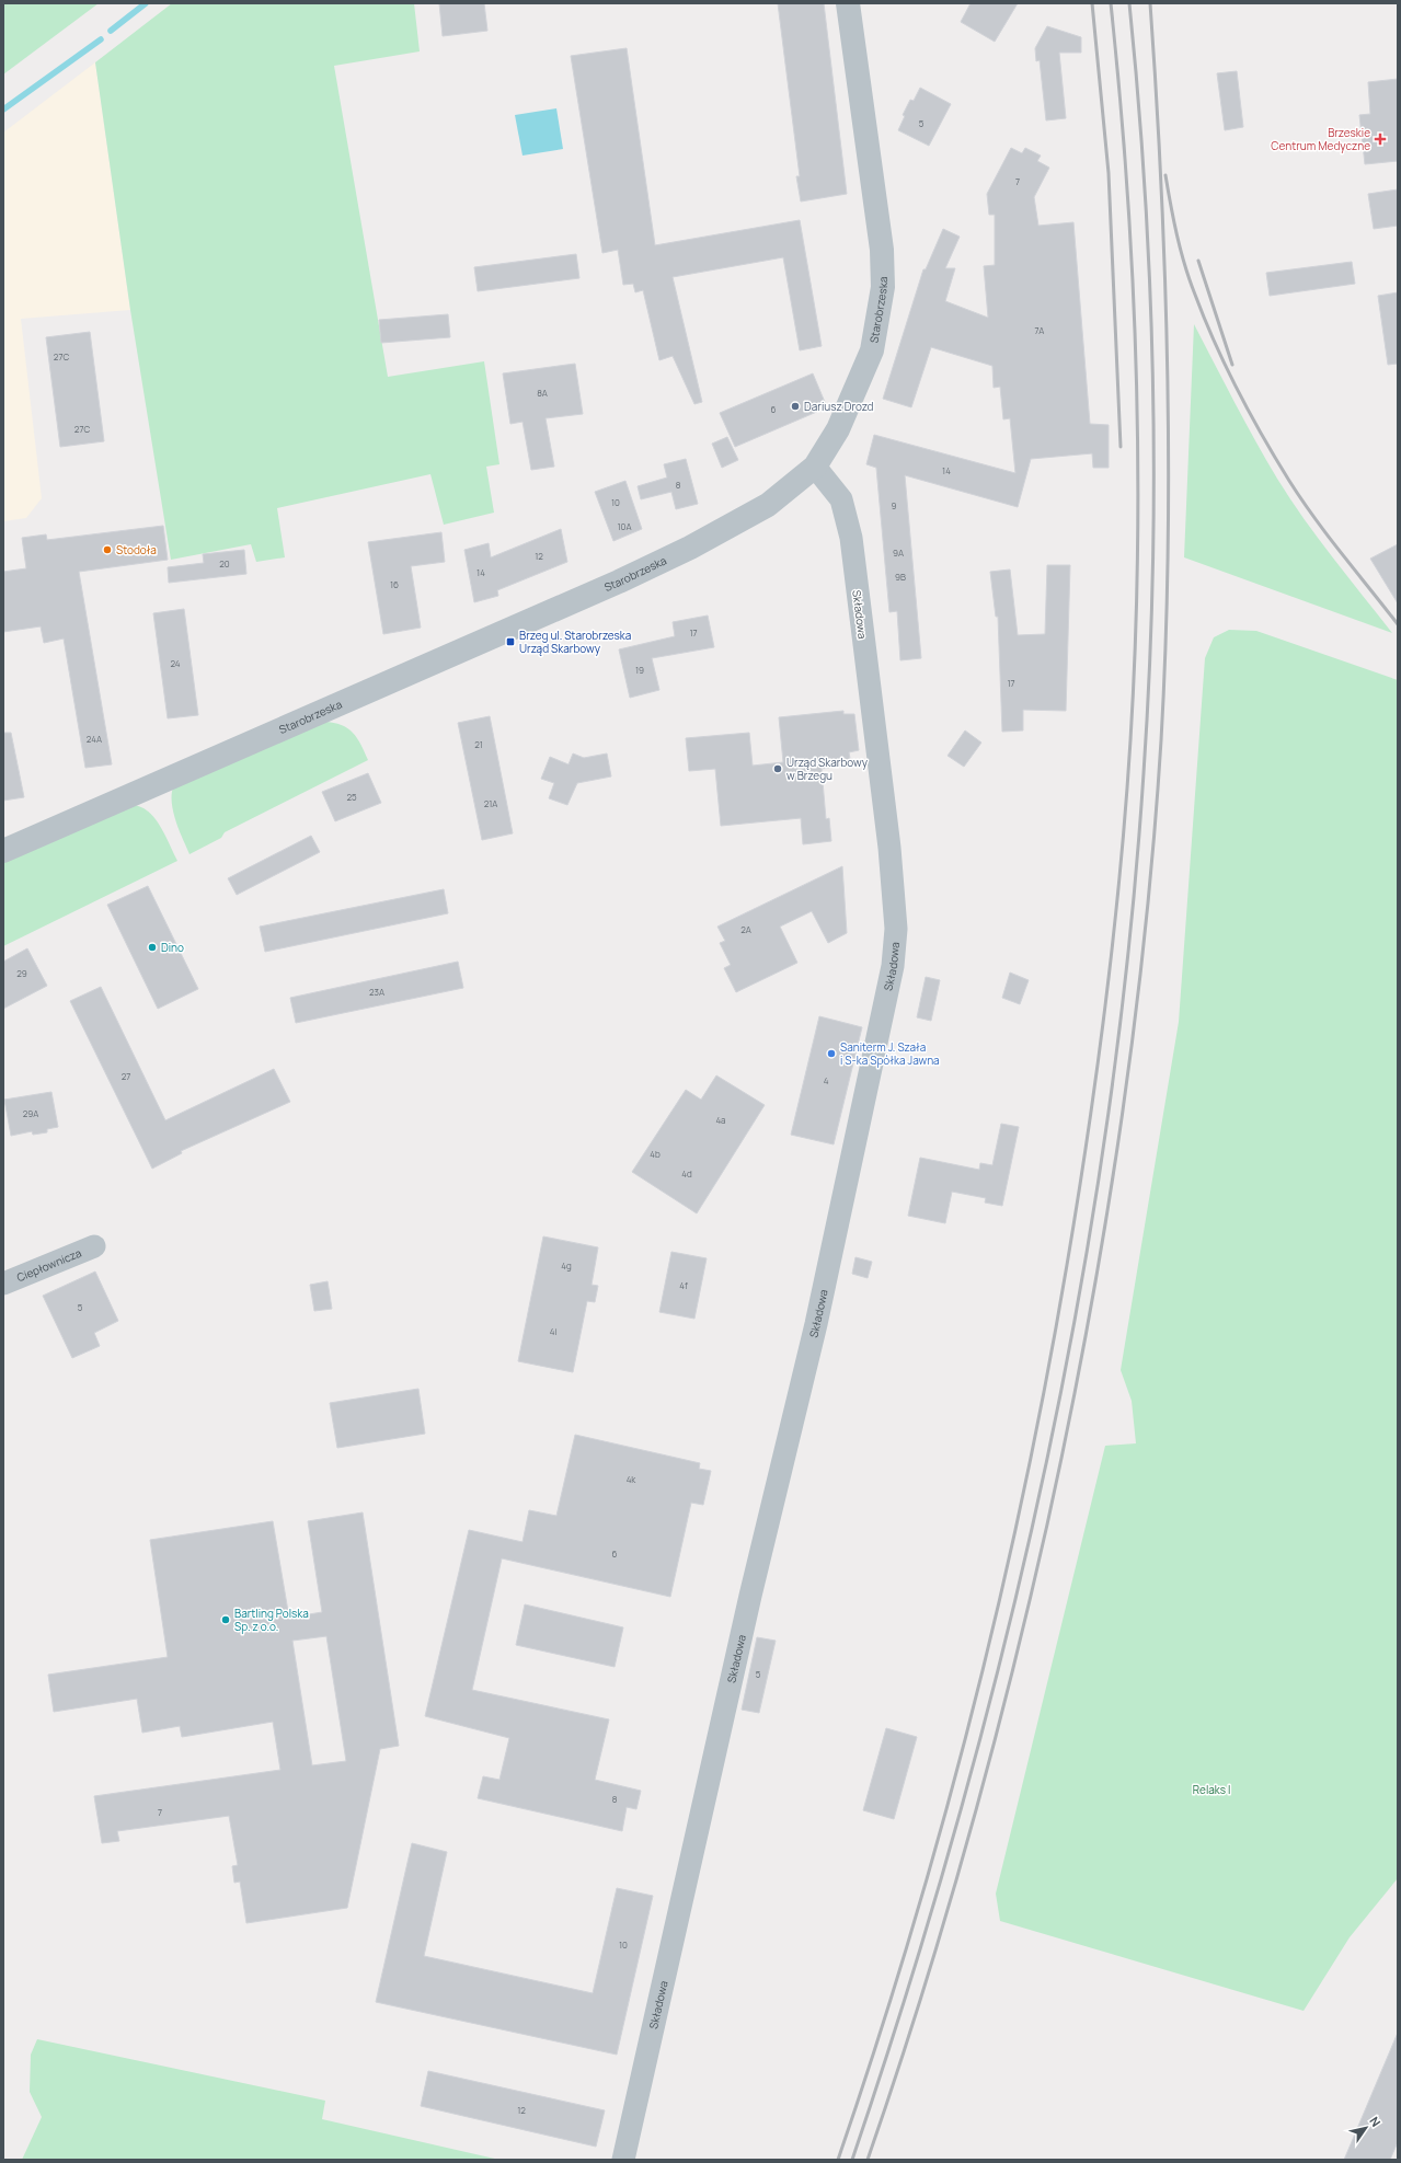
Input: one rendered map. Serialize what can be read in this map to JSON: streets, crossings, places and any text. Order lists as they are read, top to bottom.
{
  "streets": {
    "street": ["Starobrzeska", "Składowa", "Ciepłownicza"]
  },
  "crossings": [
    ["Starobrzeska", "Składowa"]
  ],
  "parks": ["Relaks I"],
  "places": {
    "health": ["Brzeskie Centrum Medyczne"],
    "other": [
      "Dariusz Drozd",
      "Stodoła",
      "Urząd Skarbowy w Brzegu",
      "Dino",
      "Saniterm J. Szała i S-ka Spółka Jawna",
      "Bartling Polska Sp. z o.o."
    ],
    "transit": ["Brzeg ul. Starobrzeska Urząd Skarbowy"]
  },
  "house_numbers": [
    "5",
    "7",
    "7A",
    "27C",
    "8A",
    "6",
    "27C",
    "14",
    "8",
    "10",
    "9",
    "10A",
    "9A",
    "12",
    "20",
    "14",
    "9B",
    "16",
    "17",
    "24",
    "19",
    "17",
    "24A",
    "21",
    "25",
    "21A",
    "2A",
    "29",
    "23A",
    "27",
    "4",
    "29A",
    "4a",
    "4b",
    "4d",
    "4g",
    "4f",
    "5",
    "4i",
    "4k",
    "6",
    "5",
    "8",
    "7",
    "10",
    "12"
  ],
  "north": "top right"
}
